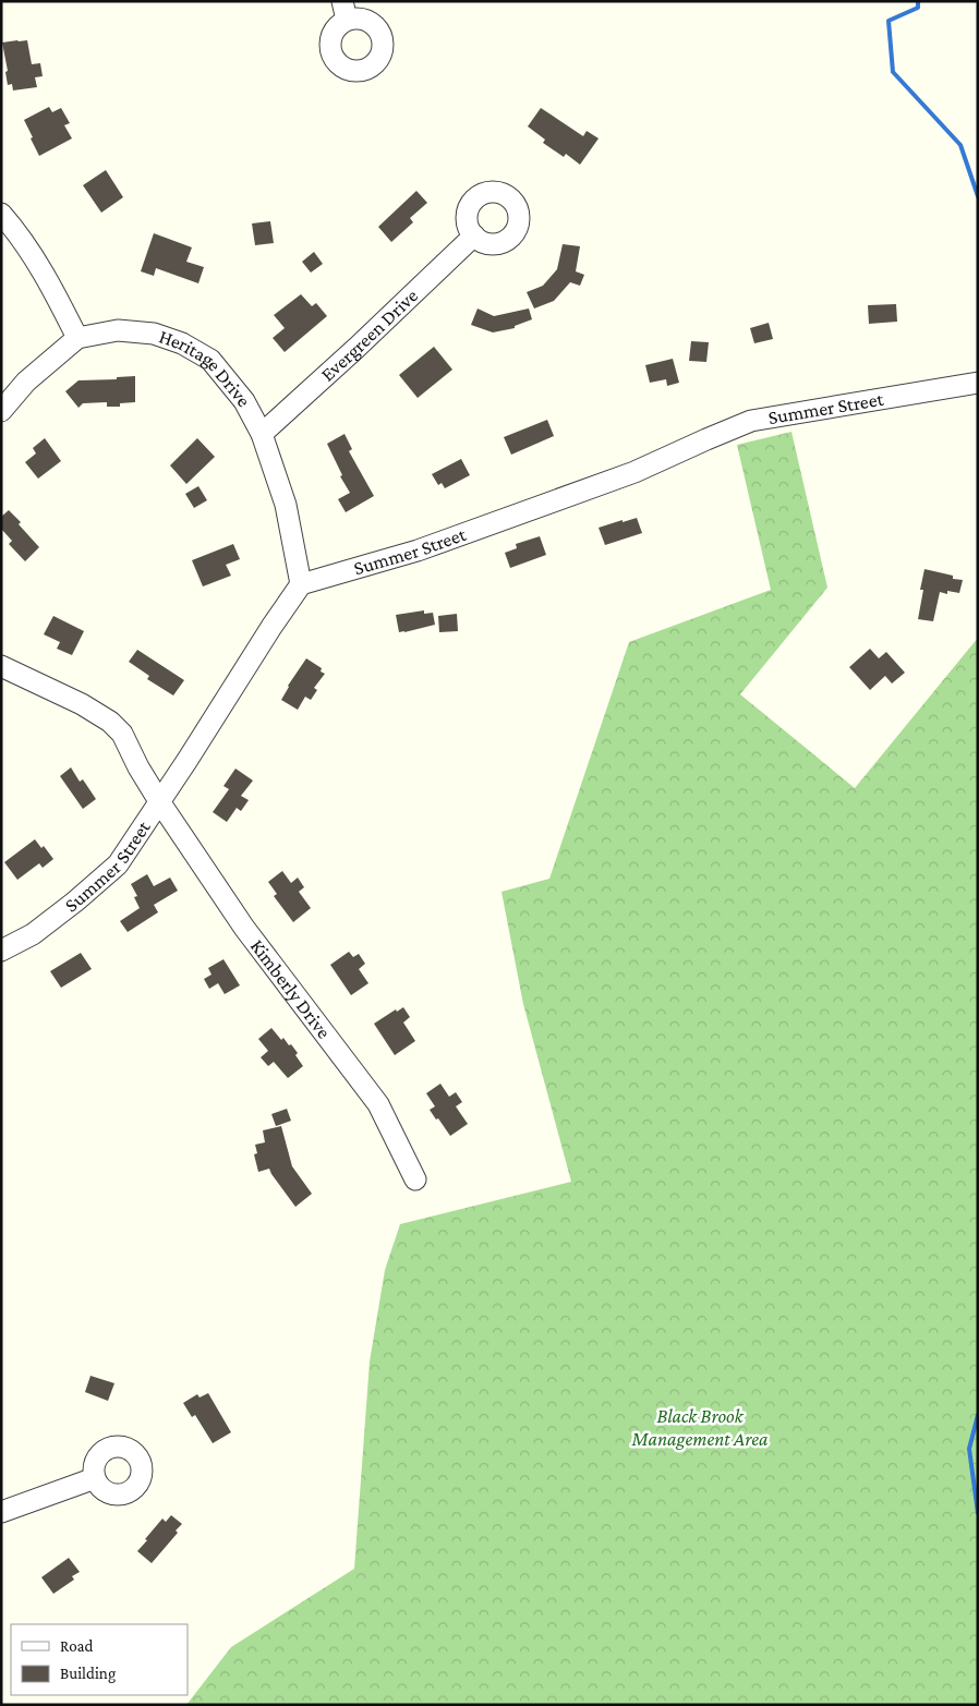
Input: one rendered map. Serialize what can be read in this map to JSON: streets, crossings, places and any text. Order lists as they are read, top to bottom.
{
  "streets": {
    "street": [
      "Evergreen Drive",
      "Heritage Drive",
      "Summer Street",
      "Kimberly Drive"
    ]
  },
  "crossings": [
    ["Evergreen Drive", "Heritage Drive"],
    ["Heritage Drive", "Summer Street"],
    ["Summer Street", "Kimberly Drive"]
  ],
  "parks": ["Black Brook Management Area"],
  "legend": ["Road", "Building"]
}
